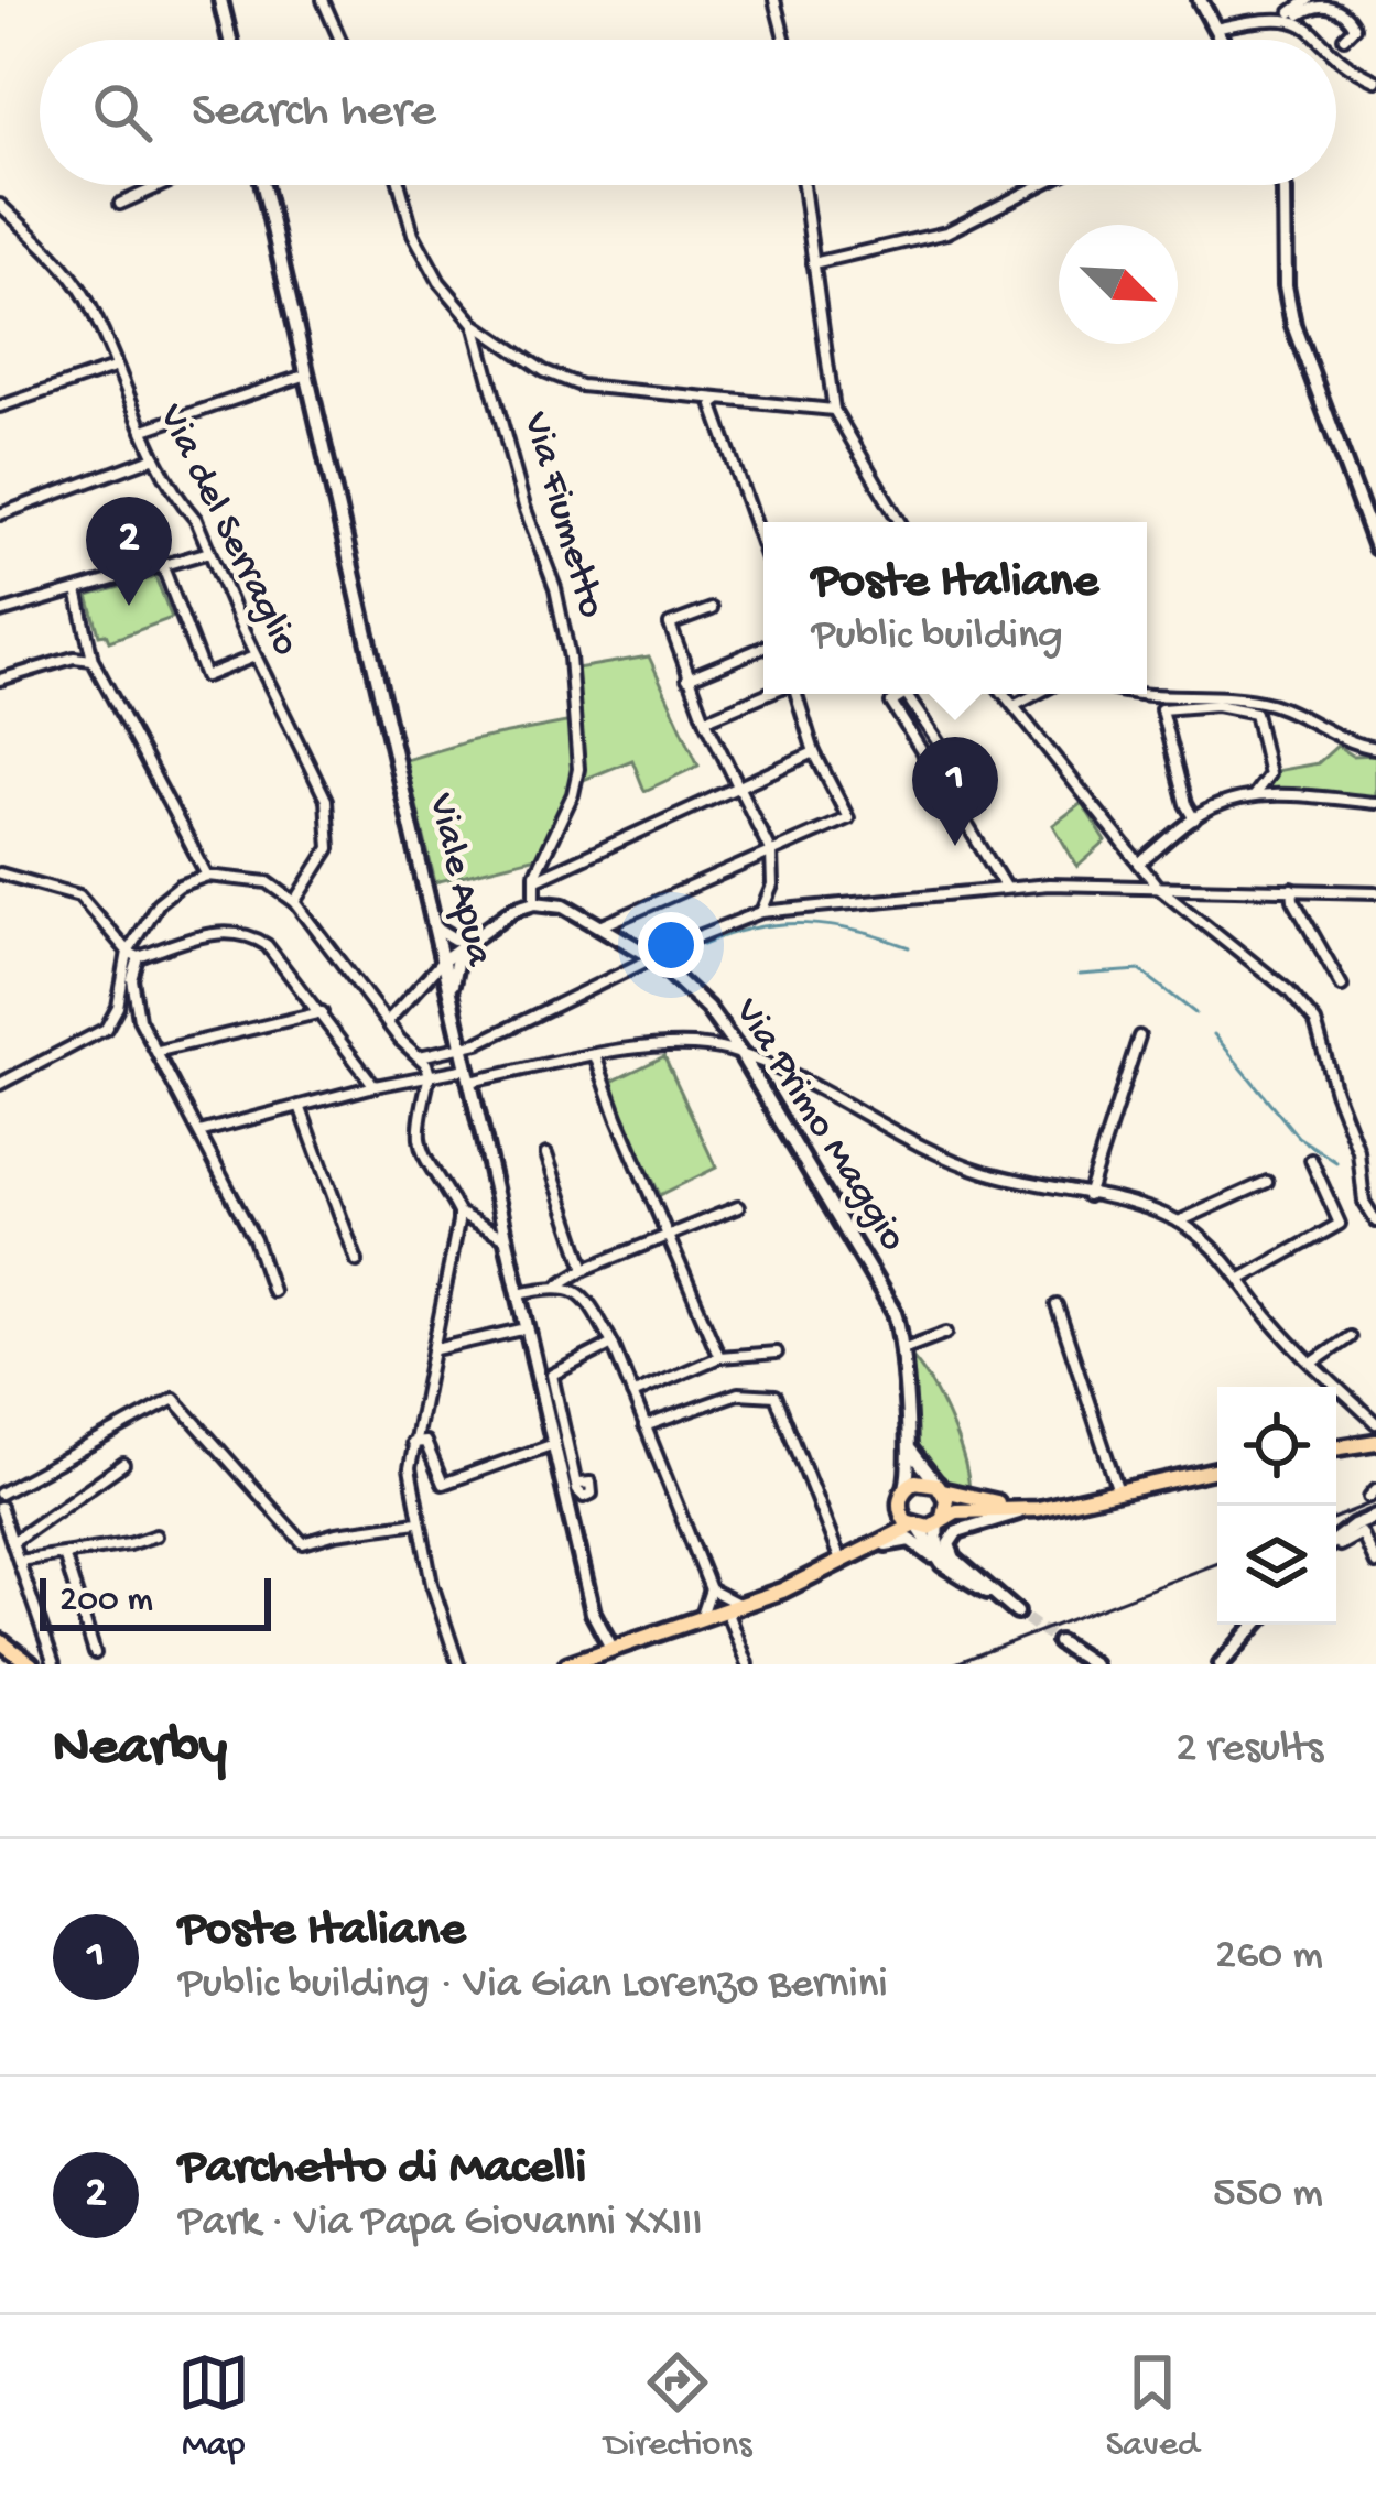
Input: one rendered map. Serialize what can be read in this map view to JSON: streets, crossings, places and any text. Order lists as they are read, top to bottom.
{
  "streets": {
    "street": [
      "Via Fiumetto",
      "Via del Serraglio",
      "Viale Apua",
      "Via Primo Maggio"
    ]
  },
  "crossings": [
    ["Via Fiumetto", "Via Primo Maggio"]
  ],
  "scale_bar": "200 m",
  "north": "bottom right",
  "page": {
    "search": "Search here",
    "pins": ["2", "1"],
    "popup": ["Poste Italiane", "Public building"],
    "scale": "200 m",
    "heading": ["Nearby", "2 results"],
    "list": [
      {
        "mark": "1",
        "name": "Poste Italiane",
        "note": "Public building · Via Gian Lorenzo Bernini",
        "value": "260 m"
      },
      {
        "mark": "2",
        "name": "Parchetto di Macelli",
        "note": "Park · Via Papa Giovanni XXIII",
        "value": "550 m"
      }
    ],
    "nav": ["Map", "Directions", "Saved"]
  }
}
